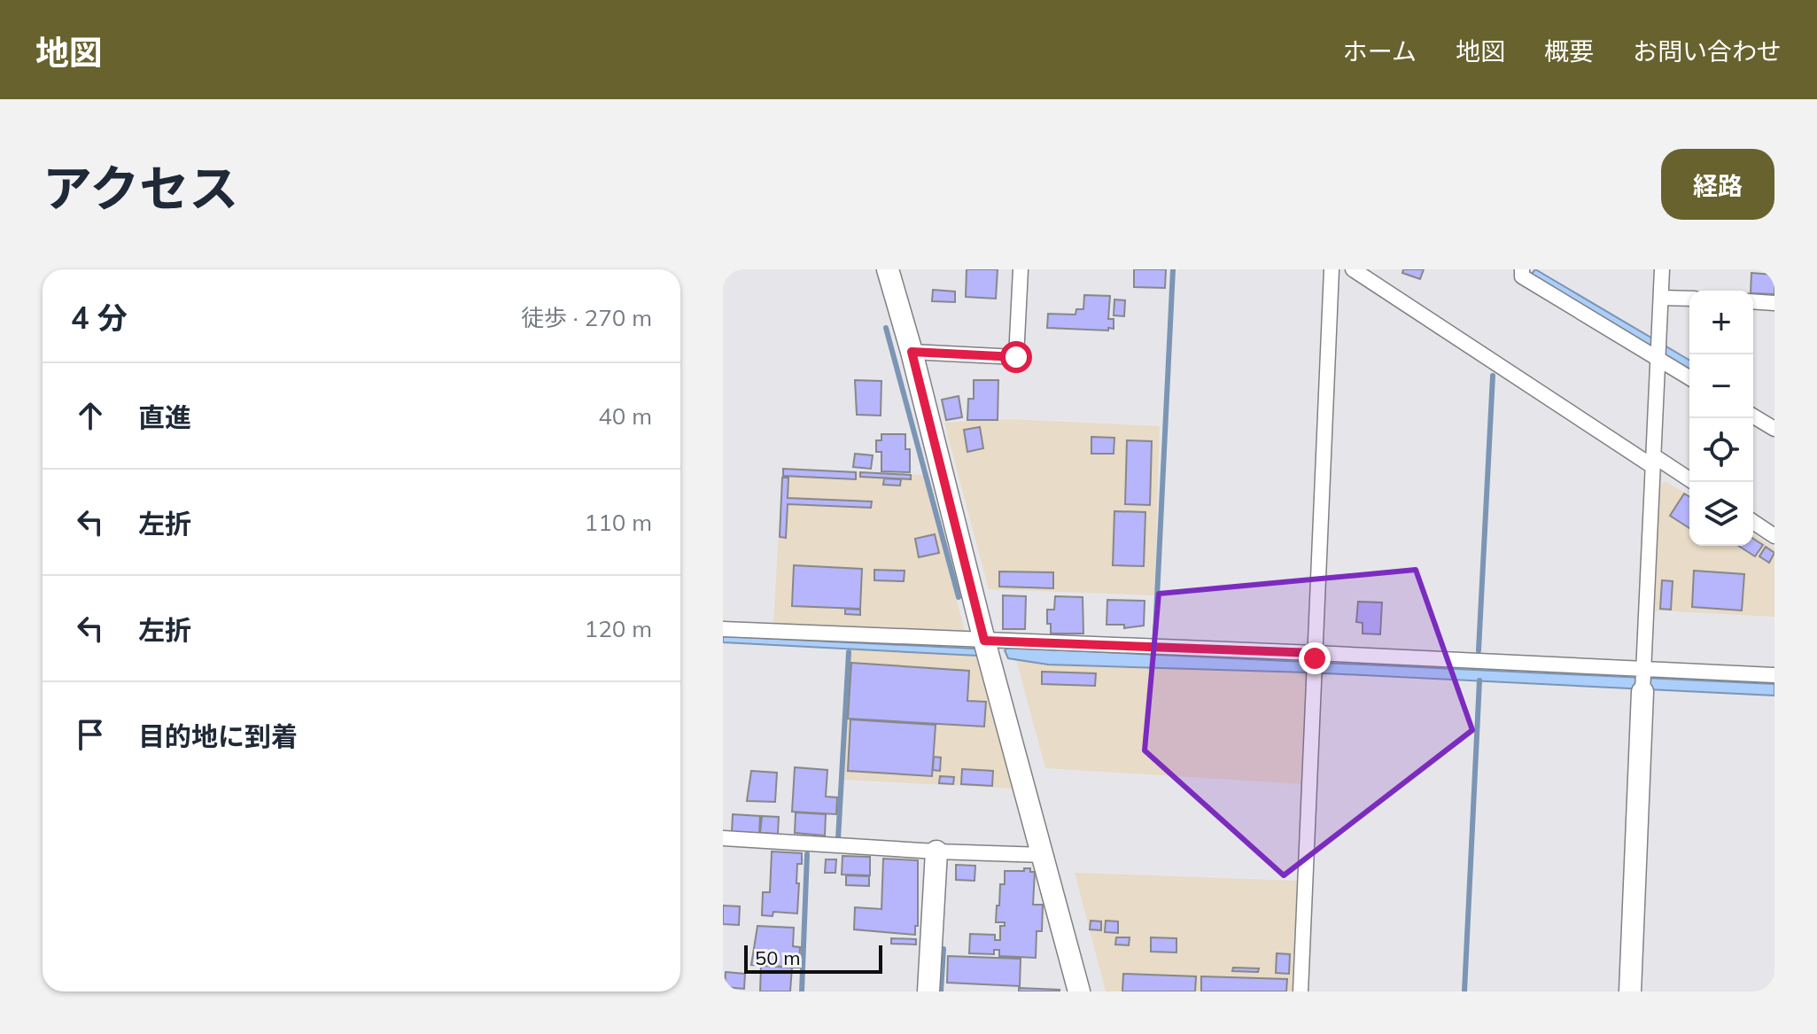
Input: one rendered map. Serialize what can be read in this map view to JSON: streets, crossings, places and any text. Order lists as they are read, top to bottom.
{
  "scale_bar": "50 m",
  "page": {
    "header": "地図",
    "nav": [
      "ホーム",
      "地図",
      "概要",
      "お問い合わせ"
    ],
    "title": "アクセス",
    "buttons": "経路",
    "heading": ["4 分", "徒歩 · 270 m"],
    "map_buttons": ["+", "−"],
    "list": [
      ["直進", "40 m"],
      ["左折", "110 m"],
      ["左折", "120 m"],
      "目的地に到着"
    ],
    "scale": "50 m"
  }
}
